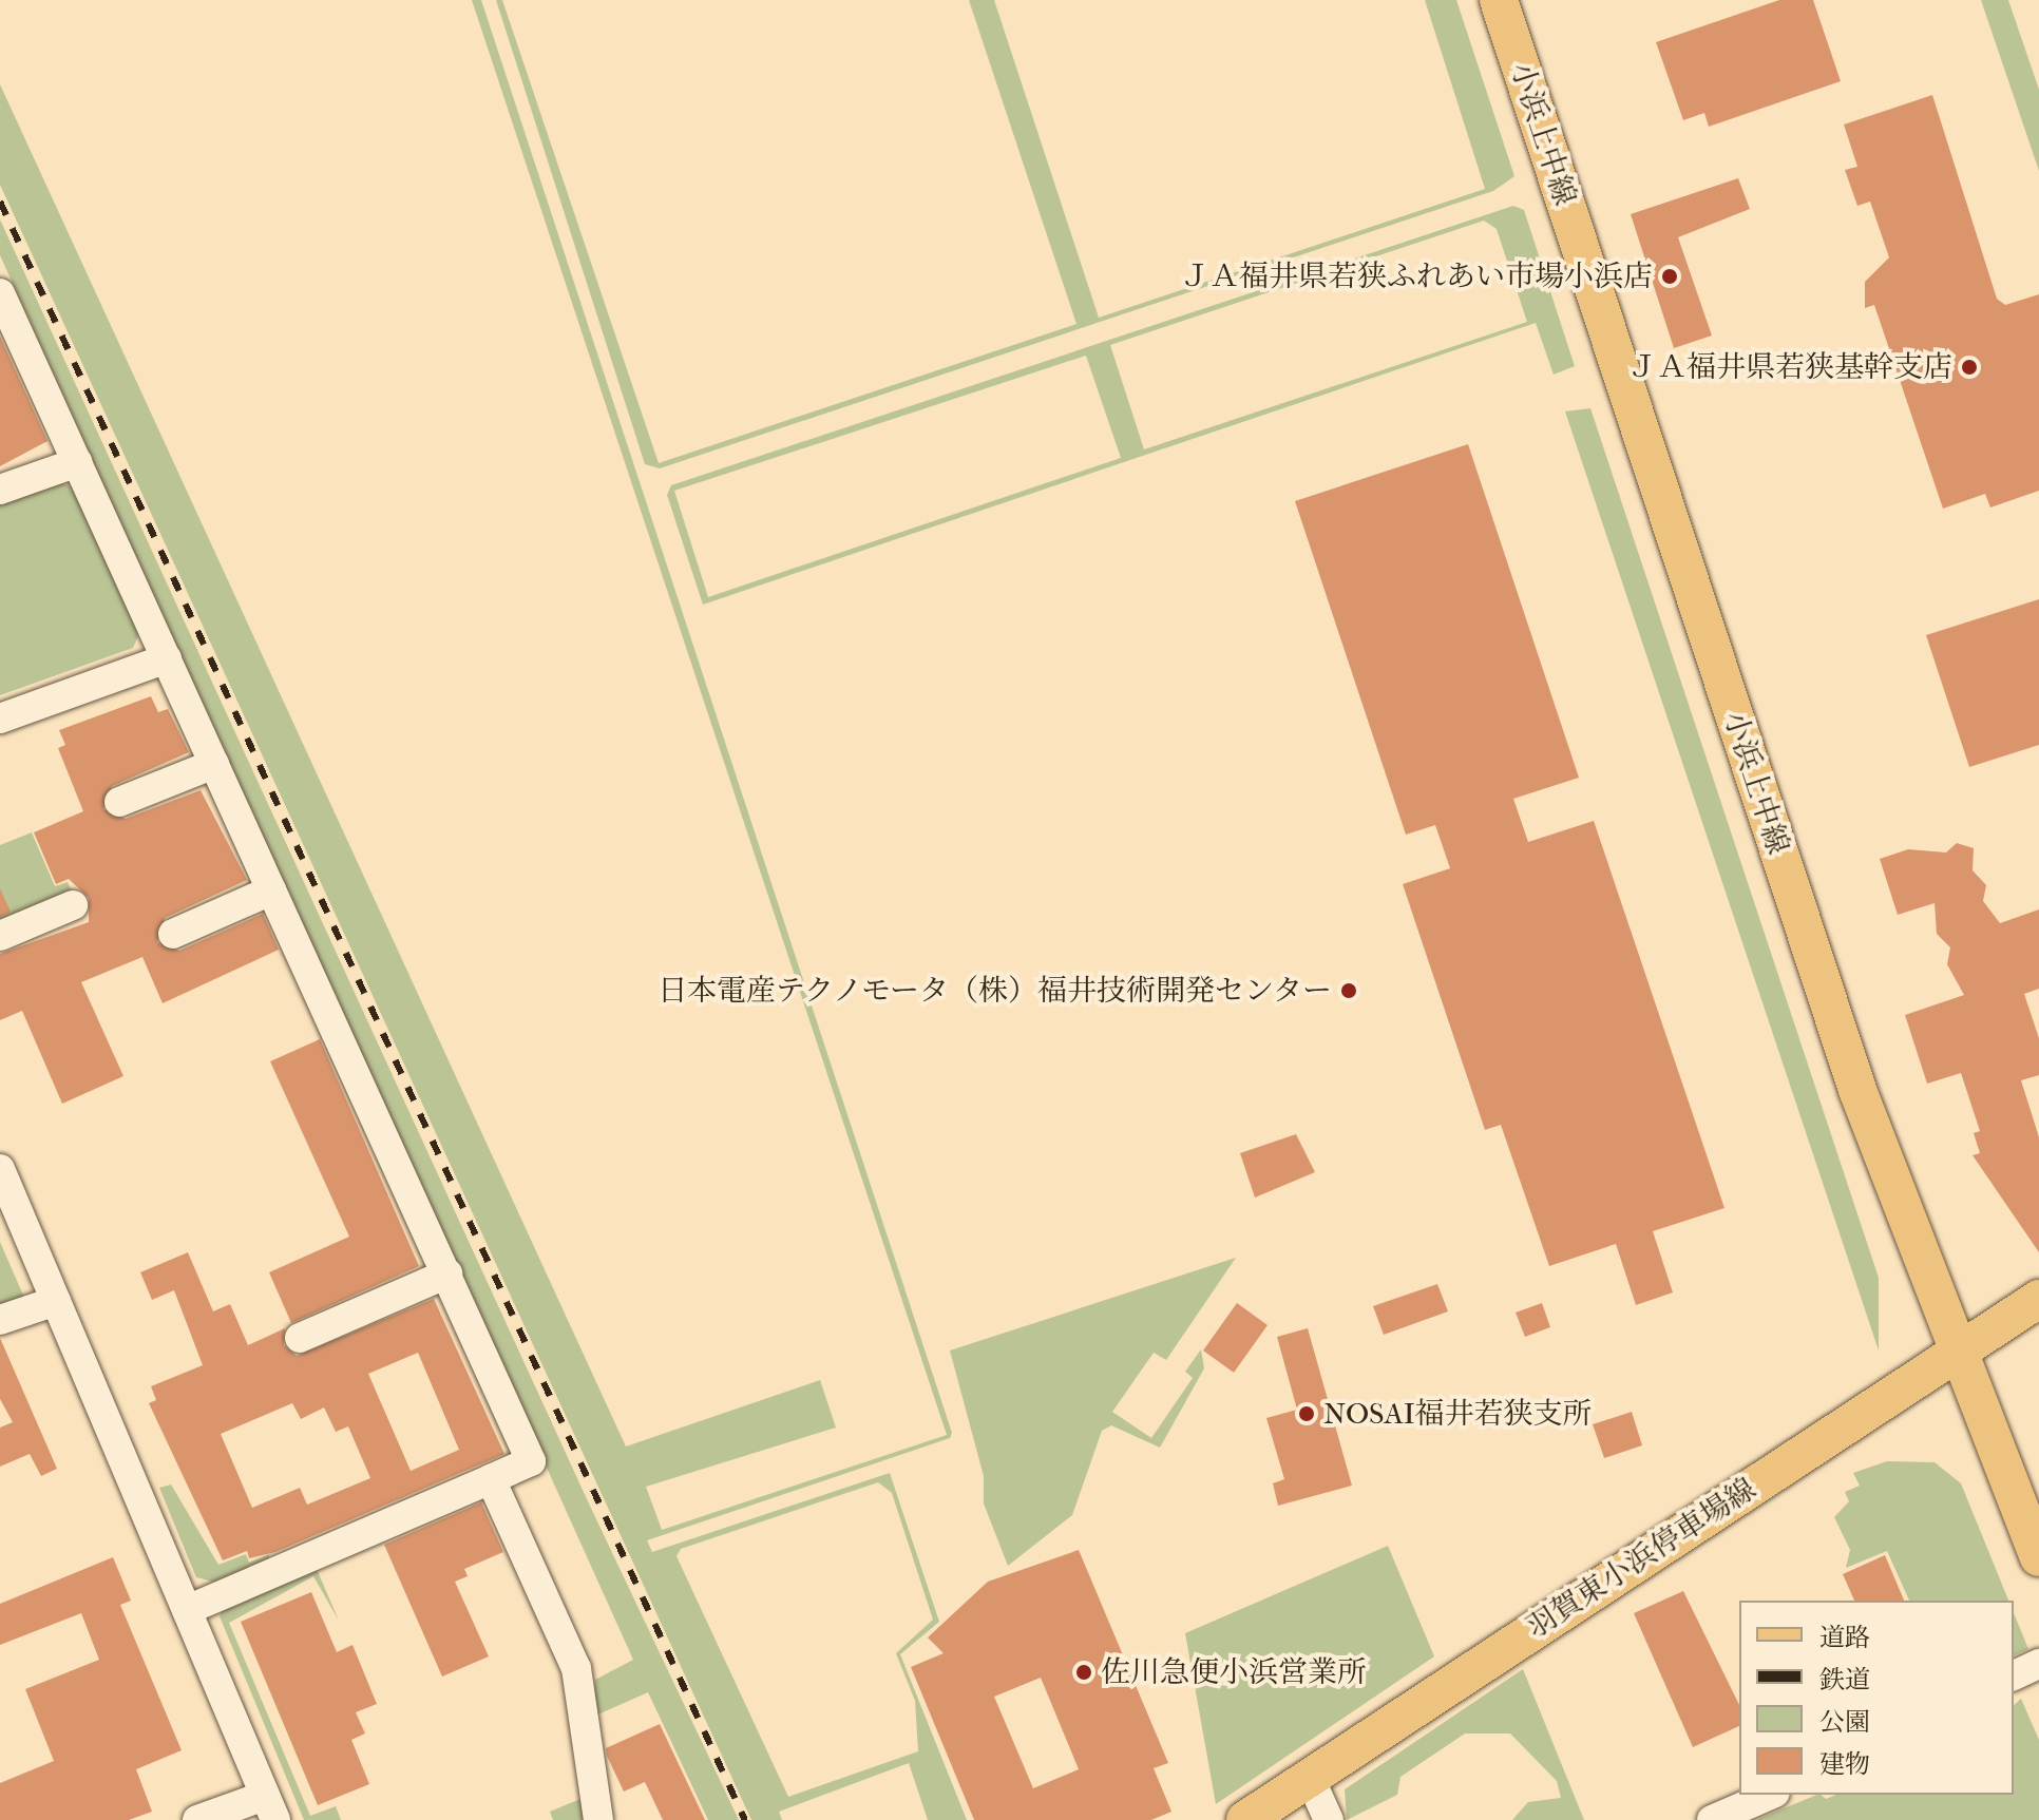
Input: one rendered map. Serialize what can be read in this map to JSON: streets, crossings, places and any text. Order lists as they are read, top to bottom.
{
  "streets": {
    "main road": ["小浜上中線", "羽賀東小浜停車場線"]
  },
  "crossings": [
    ["小浜上中線", "羽賀東小浜停車場線"]
  ],
  "places": [
    "ＪＡ福井県若狭ふれあい市場小浜店",
    "ＪＡ福井県若狭基幹支店",
    "日本電産テクノモータ（株）福井技術開発センター",
    "NOSAI福井若狭支所",
    "佐川急便小浜営業所"
  ],
  "legend": [
    "道路",
    "鉄道",
    "公園",
    "建物"
  ]
}
